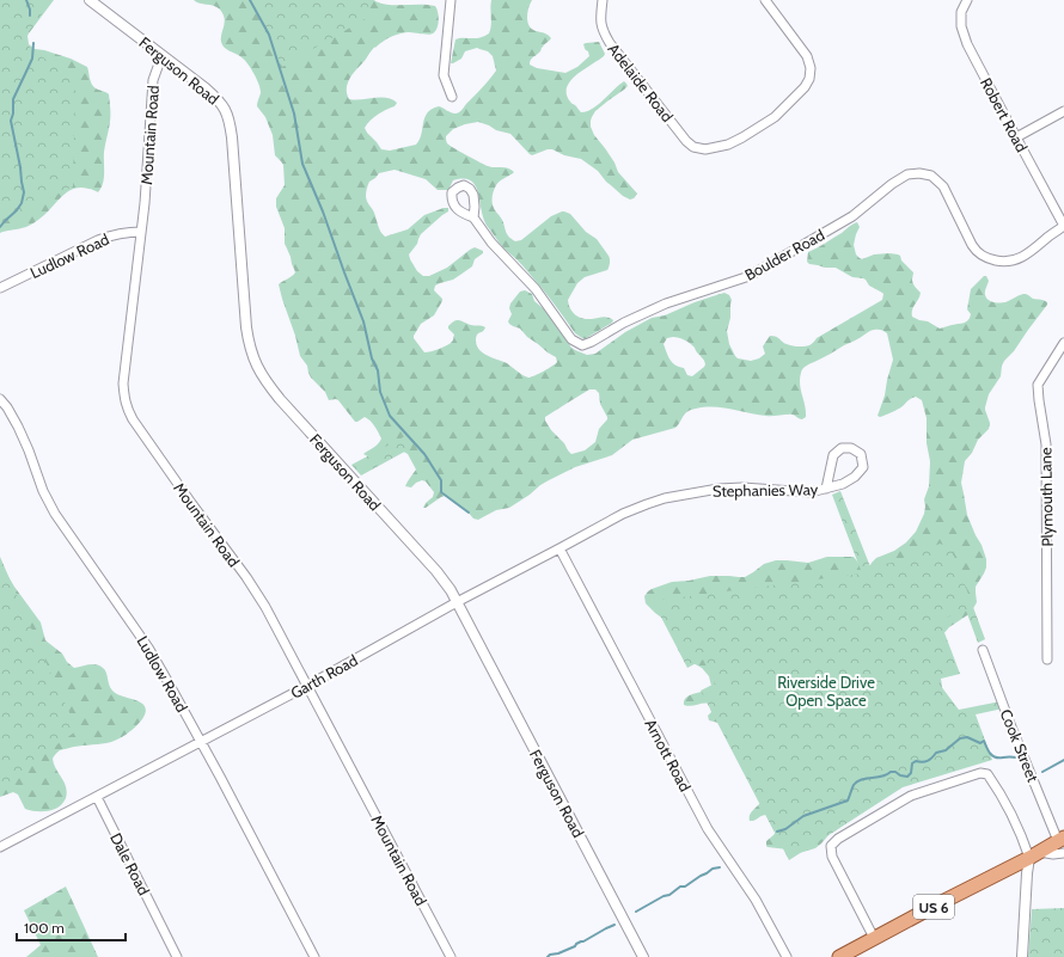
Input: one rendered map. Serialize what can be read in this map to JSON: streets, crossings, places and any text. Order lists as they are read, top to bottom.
{
  "streets": {
    "main road": ["US 6"],
    "street": [
      "Ferguson Road",
      "Adelaide Road",
      "Robert Road",
      "Mountain Road",
      "Boulder Road",
      "Ludlow Road",
      "Stephanies Way",
      "Plymouth Lane",
      "Garth Road",
      "Cook Street",
      "Arnott Road",
      "Dale Road"
    ]
  },
  "crossings": [
    ["Ferguson Road", "Mountain Road"],
    ["Ferguson Road", "Garth Road"],
    ["Robert Road", "Boulder Road"],
    ["Mountain Road", "Ludlow Road"],
    ["Mountain Road", "Garth Road"],
    ["Ludlow Road", "Garth Road"],
    ["Stephanies Way", "Garth Road"],
    ["Garth Road", "Arnott Road"],
    ["Garth Road", "Dale Road"],
    ["Cook Street", "US 6"]
  ],
  "parks": ["Riverside Drive Open Space"],
  "scale_bar": "100 m"
}
